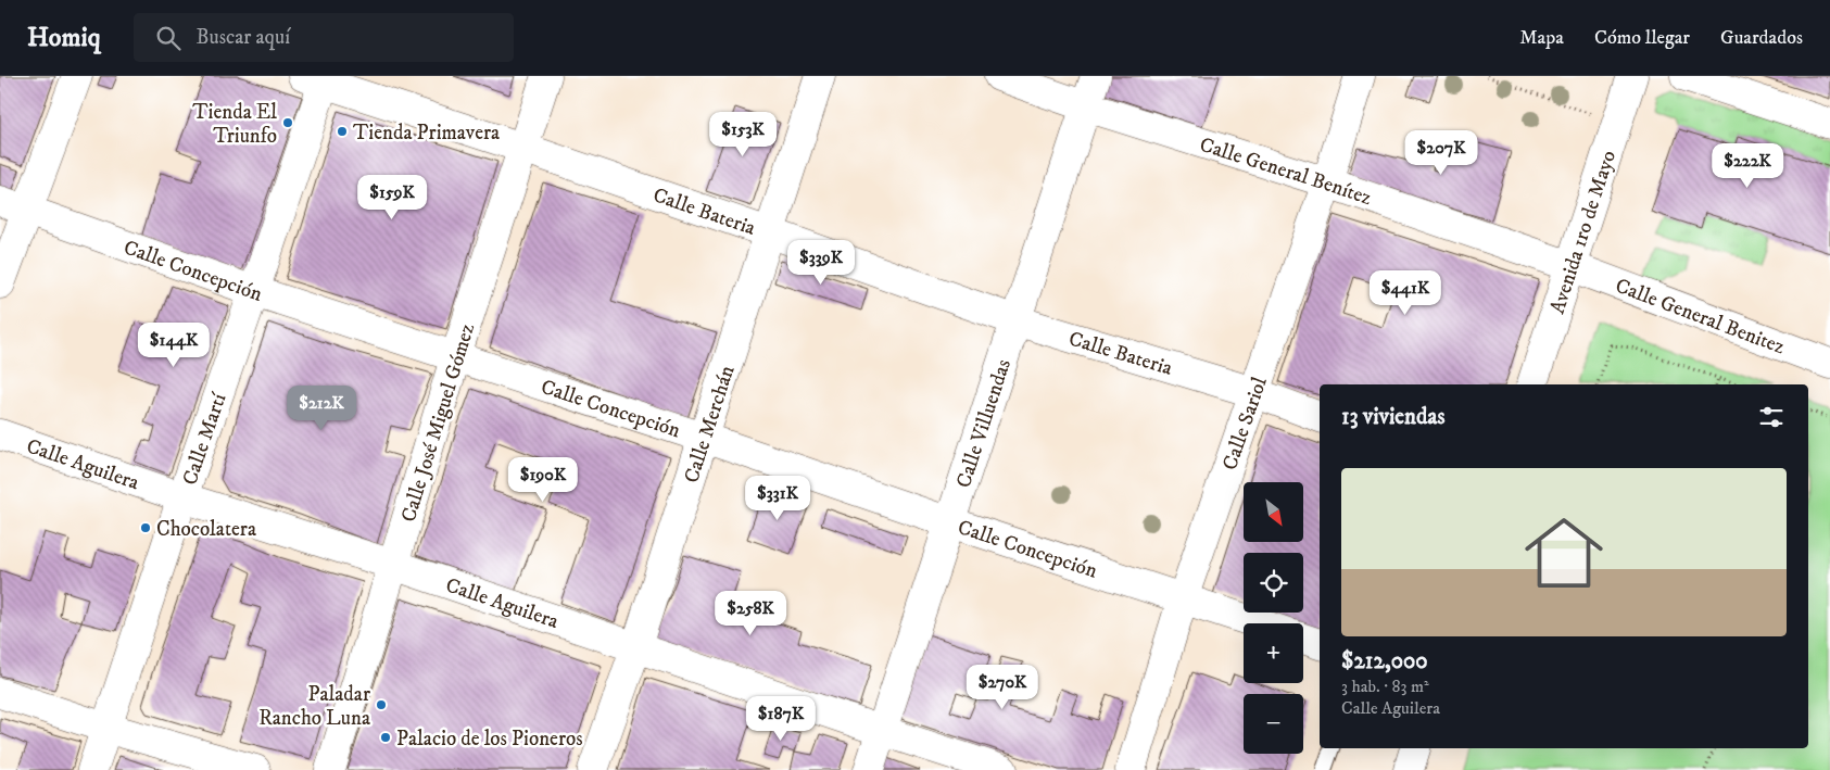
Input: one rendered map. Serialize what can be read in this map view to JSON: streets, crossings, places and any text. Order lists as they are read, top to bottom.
{
  "streets": {
    "street": [
      "Calle General Benítez",
      "Calle Bateria",
      "Avenida 1ro de Mayo",
      "Calle Concepción",
      "Calle General Benitez",
      "Calle José Miguel Gómez",
      "Calle Villuendas",
      "Calle Sariol",
      "Calle Merchán",
      "Calle Martí",
      "Calle Aguilera"
    ]
  },
  "crossings": [
    ["Calle General Benítez", "Avenida 1ro de Mayo"],
    ["Calle General Benítez", "Calle General Benitez"],
    ["Calle General Benítez", "Calle Villuendas"],
    ["Calle General Benítez", "Calle Sariol"],
    ["Calle Bateria", "Calle José Miguel Gómez"],
    ["Calle Bateria", "Calle Villuendas"],
    ["Calle Bateria", "Calle Sariol"],
    ["Calle Bateria", "Calle Merchán"],
    ["Calle Bateria", "Calle Martí"],
    ["Avenida 1ro de Mayo", "Calle General Benitez"],
    ["Calle Concepción", "Calle José Miguel Gómez"],
    ["Calle Concepción", "Calle Villuendas"],
    ["Calle Concepción", "Calle Sariol"],
    ["Calle Concepción", "Calle Merchán"],
    ["Calle Concepción", "Calle Martí"],
    ["Calle José Miguel Gómez", "Calle Aguilera"],
    ["Calle Villuendas", "Calle Aguilera"],
    ["Calle Merchán", "Calle Aguilera"],
    ["Calle Martí", "Calle Aguilera"]
  ],
  "places": [
    "Tienda El Triunfo",
    "Tienda Primavera",
    "Chocolatera",
    "Paladar Rancho Luna",
    "Palacio de los Pioneros"
  ],
  "north": "bottom right",
  "page": {
    "header": "Homiq",
    "search": "Buscar aquí",
    "nav": ["Mapa", "Cómo llegar", "Guardados"],
    "price": [
      "$153K",
      "$207K",
      "$222K",
      "$159K",
      "$339K",
      "$441K",
      "$144K",
      "$212K",
      "$190K",
      "$331K",
      "$258K",
      "$270K",
      "$187K"
    ],
    "heading": "13 viviendas",
    "list": [
      {
        "name": "$212,000",
        "note": "3 hab. · 83 m² · Calle Aguilera"
      }
    ],
    "map_buttons": ["+", "−"]
  }
}
